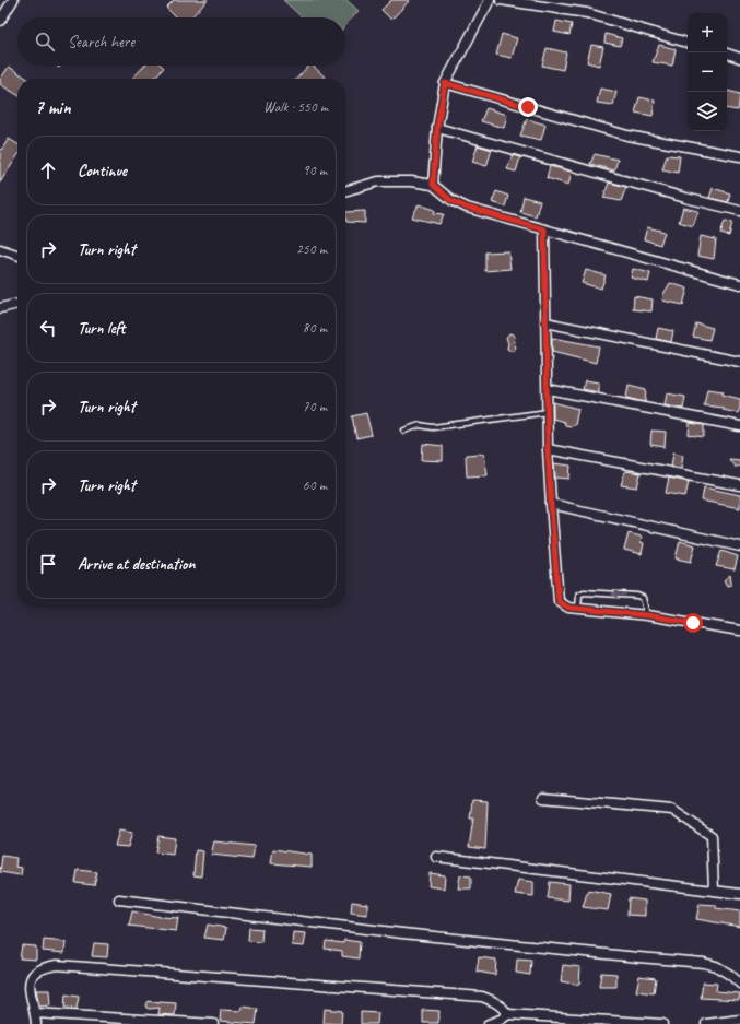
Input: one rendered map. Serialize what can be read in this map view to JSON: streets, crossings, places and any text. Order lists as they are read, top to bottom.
{
  "page": {
    "map_buttons": ["+", "−"],
    "search": "Search here",
    "heading": ["7 min", "Walk · 550 m"],
    "list": [
      ["Continue", "90 m"],
      ["Turn right", "250 m"],
      ["Turn left", "80 m"],
      ["Turn right", "70 m"],
      ["Turn right", "60 m"],
      "Arrive at destination"
    ]
  }
}
